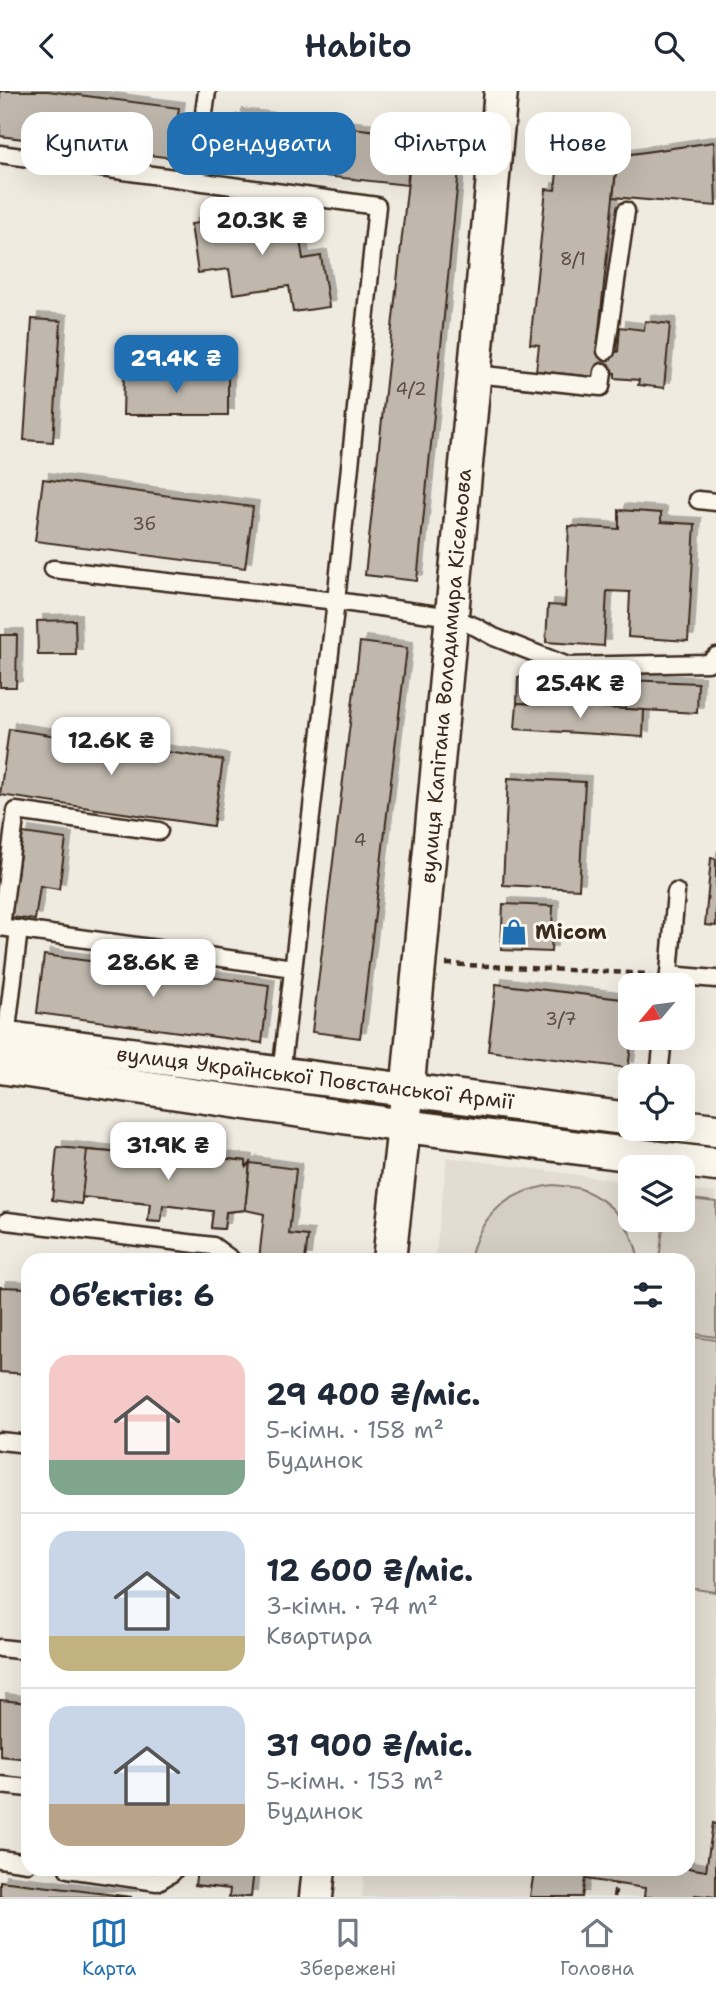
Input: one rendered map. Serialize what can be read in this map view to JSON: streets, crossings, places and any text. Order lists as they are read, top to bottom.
{
  "streets": {
    "street": ["вулиця Капітана Володимира Кісельова", "вулиця Української Повстанської Армії"]
  },
  "crossings": [
    ["вулиця Капітана Володимира Кісельова", "вулиця Української Повстанської Армії"]
  ],
  "places": {
    "shop": ["Micom"]
  },
  "house_numbers": [
    "8/1",
    "4/2",
    "3б",
    "4",
    "3/7"
  ],
  "north": "bottom left",
  "page": {
    "header": "Habito",
    "chip": [
      "Купити",
      "Орендувати",
      "Фільтри",
      "Нове"
    ],
    "price": [
      "20.3K ₴",
      "29.4K ₴",
      "25.4K ₴",
      "12.6K ₴",
      "28.6K ₴",
      "31.9K ₴"
    ],
    "heading": "Об’єктів: 6",
    "list": [
      {
        "name": "29 400 ₴/міс.",
        "note": "5-кімн. · 158 m² · Будинок"
      },
      {
        "name": "12 600 ₴/міс.",
        "note": "3-кімн. · 74 m² · Квартира"
      },
      {
        "name": "31 900 ₴/міс.",
        "note": "5-кімн. · 153 m² · Будинок"
      }
    ],
    "tabs": ["Карта", "Збережені", "Головна"]
  }
}
